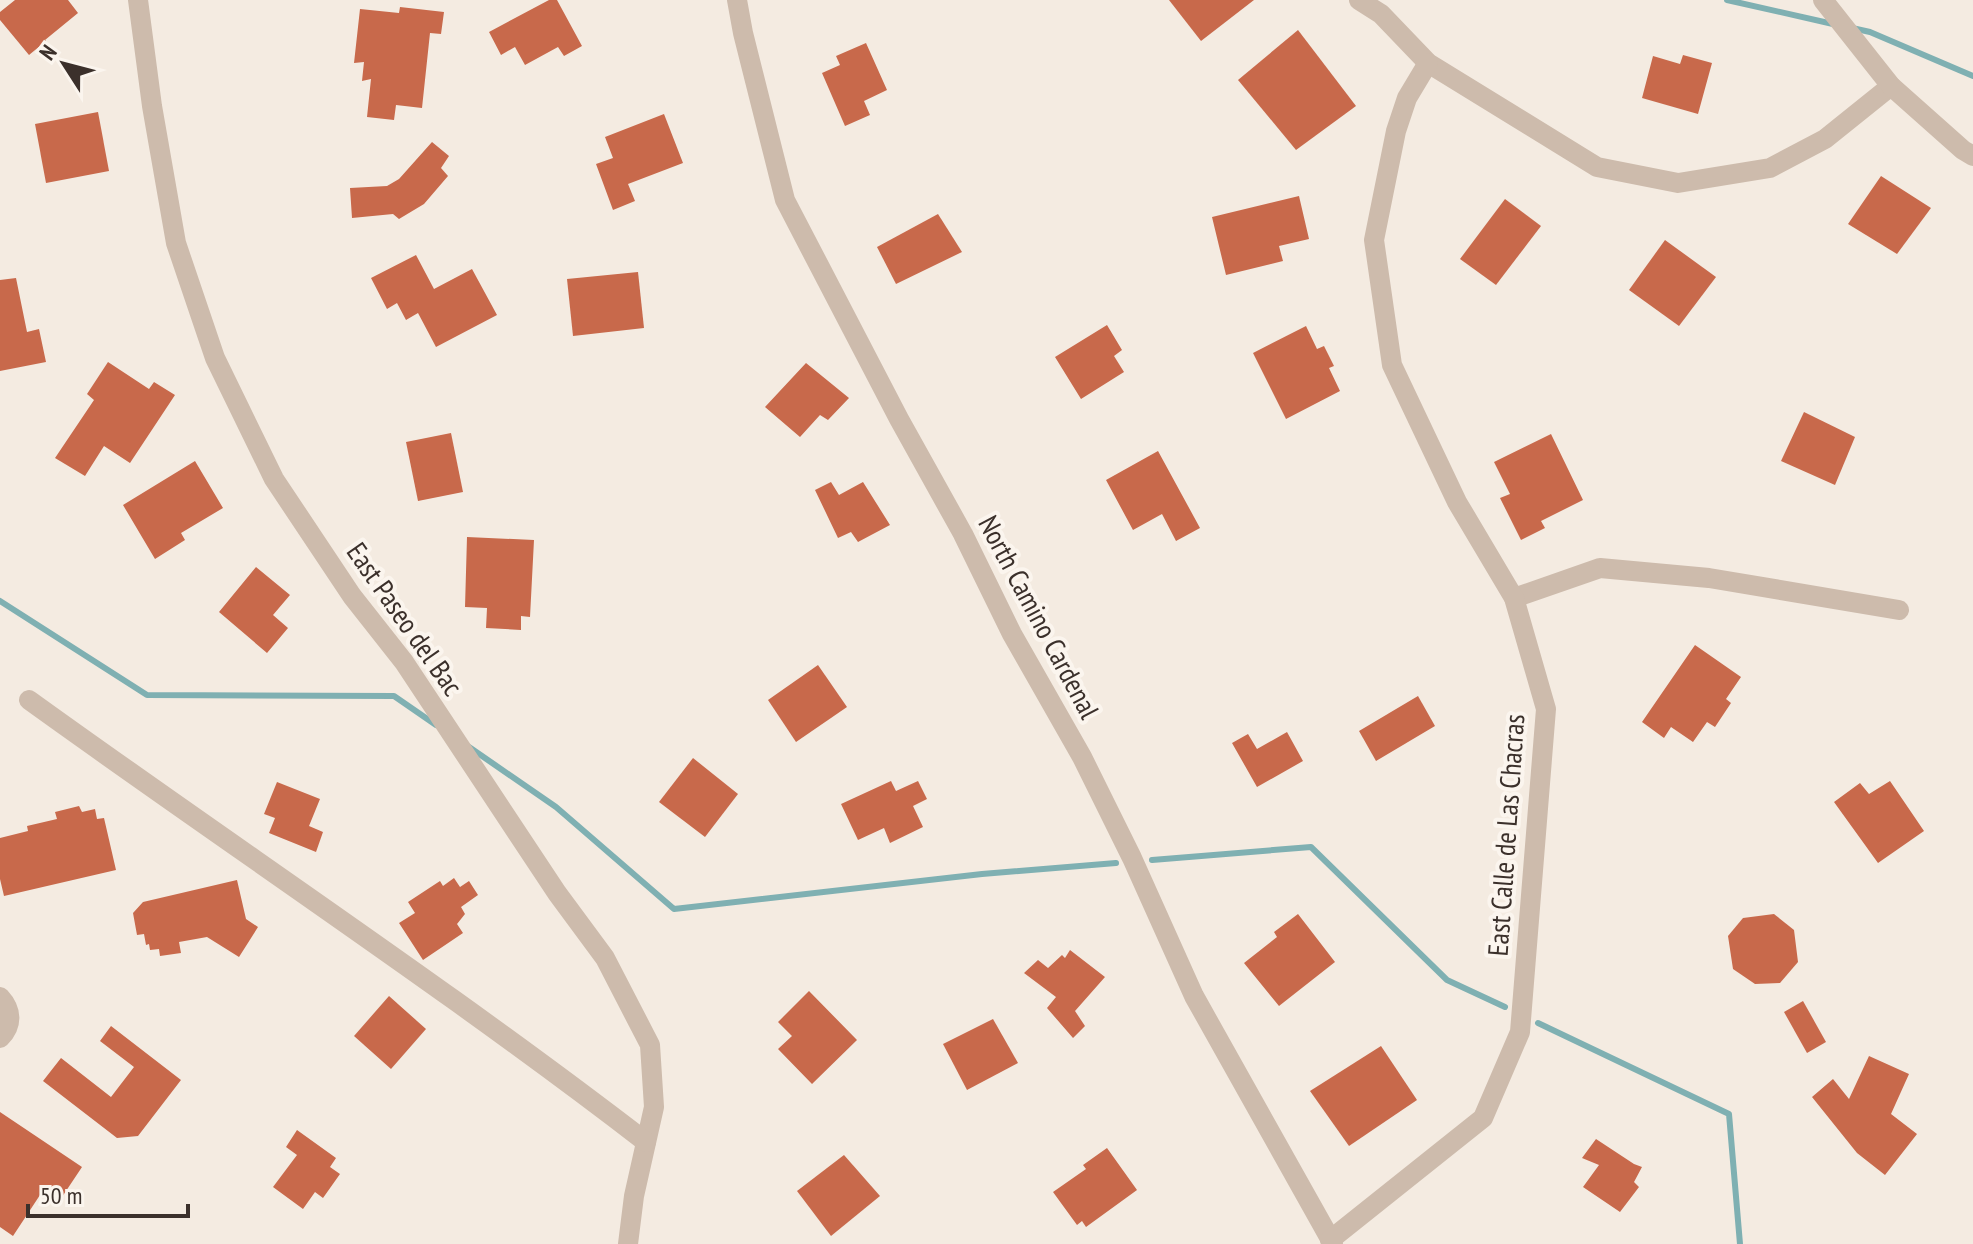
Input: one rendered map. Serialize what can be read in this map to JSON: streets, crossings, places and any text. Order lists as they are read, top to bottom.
{
  "streets": {
    "street": ["North Camino Cardenal", "East Paseo del Bac", "East Calle de Las Chacras"]
  },
  "crossings": [
    ["North Camino Cardenal", "East Calle de Las Chacras"]
  ],
  "scale_bar": "50 m",
  "north": "top left"
}
